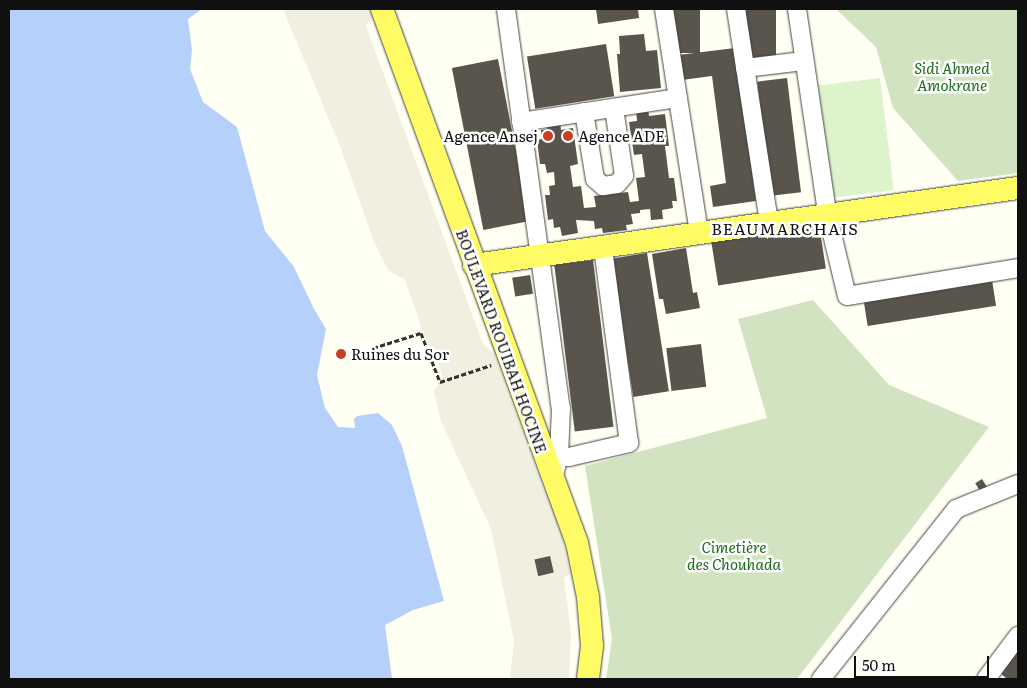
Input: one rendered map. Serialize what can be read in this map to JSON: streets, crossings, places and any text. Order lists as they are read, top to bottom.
{
  "streets": {
    "main road": ["BOULEVARD ROUIBAH HOCINE"]
  },
  "districts": ["BEAUMARCHAIS"],
  "parks": ["Sidi Ahmed Amokrane", "Cimetière des Chouhada"],
  "places": ["Agence Ansej", "Agence ADE", "Ruines du Sor"],
  "scale_bar": "50 m"
}
